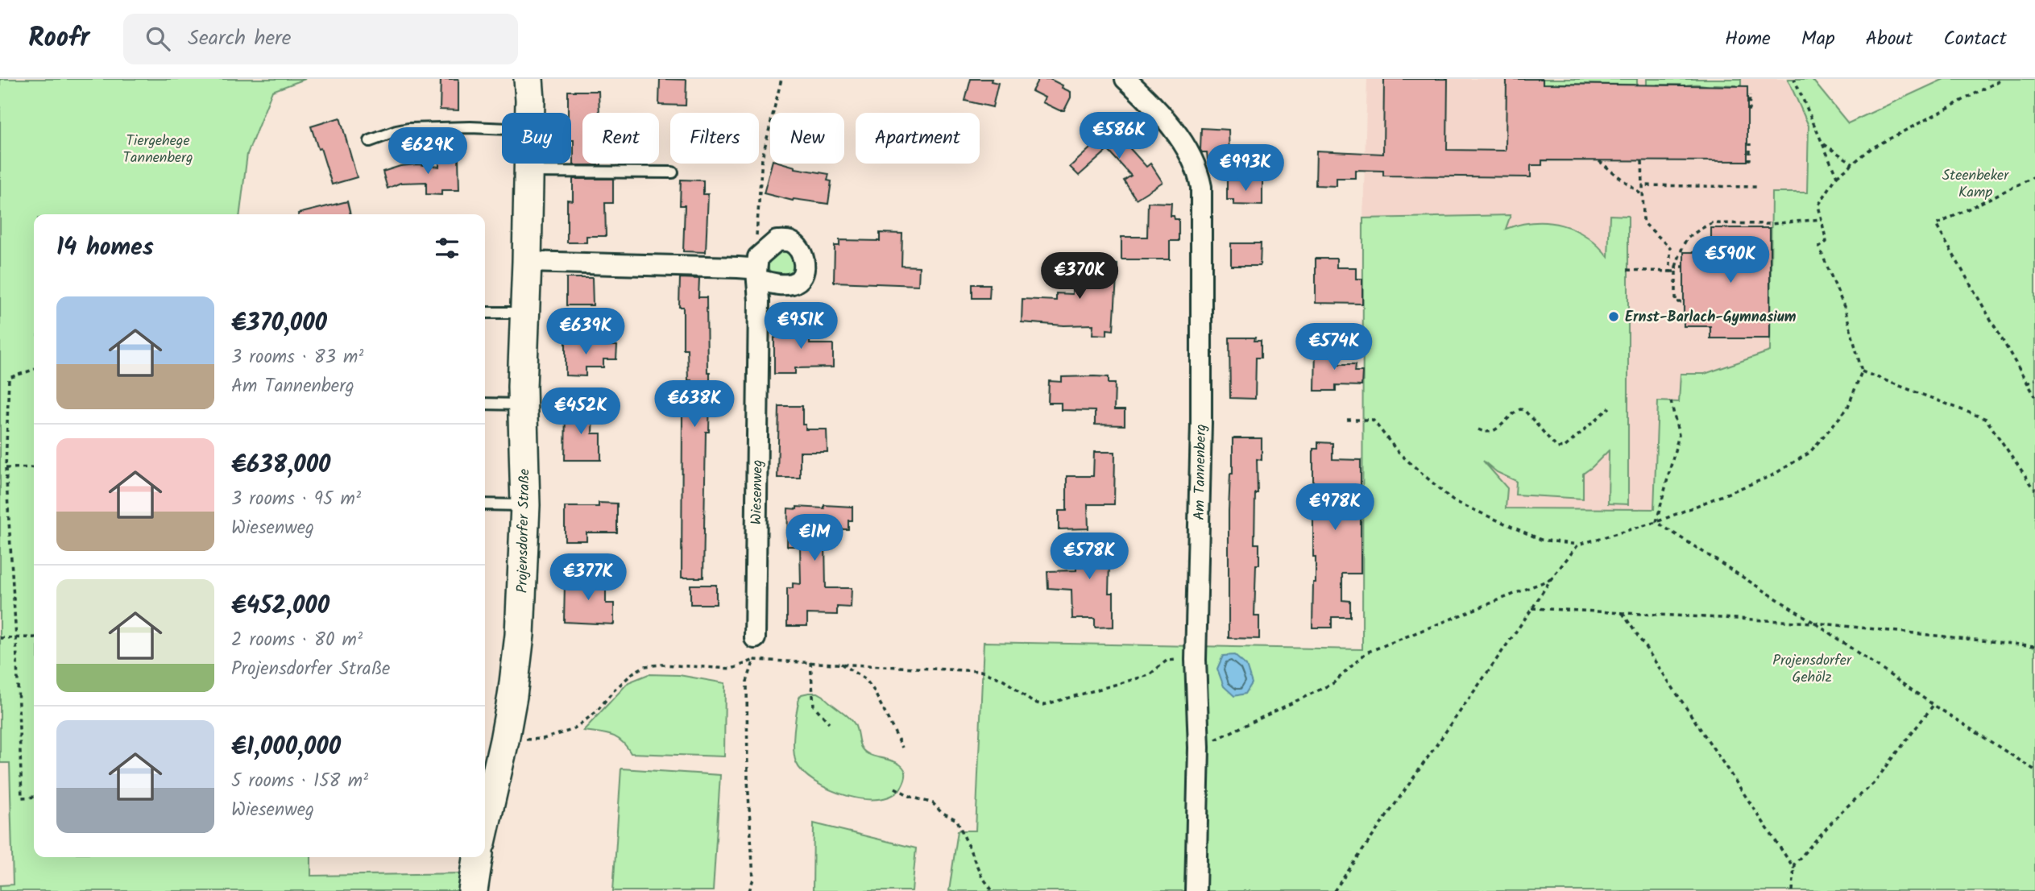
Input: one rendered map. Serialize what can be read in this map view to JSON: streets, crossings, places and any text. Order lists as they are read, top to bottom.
{
  "streets": {
    "street": ["Am Tannenberg", "Wiesenweg", "Projensdorfer Straße"]
  },
  "parks": ["Tiergehege Tannenberg", "Steenbeker Kamp", "Projensdorfer Gehölz"],
  "places": ["Ernst-Barlach-Gymnasium"],
  "page": {
    "header": "Roofr",
    "search": "Search here",
    "nav": [
      "Home",
      "Map",
      "About",
      "Contact"
    ],
    "price": [
      "€586K",
      "€629K",
      "€993K",
      "€590K",
      "€370K",
      "€951K",
      "€639K",
      "€574K",
      "€638K",
      "€452K",
      "€978K",
      "€1M",
      "€578K",
      "€377K"
    ],
    "chip": [
      "Buy",
      "Rent",
      "Filters",
      "New",
      "Apartment"
    ],
    "heading": "14 homes",
    "list": [
      {
        "name": "€370,000",
        "note": "3 rooms · 83 m² · Am Tannenberg"
      },
      {
        "name": "€638,000",
        "note": "3 rooms · 95 m² · Wiesenweg"
      },
      {
        "name": "€452,000",
        "note": "2 rooms · 80 m² · Projensdorfer Straße"
      },
      {
        "name": "€1,000,000",
        "note": "5 rooms · 158 m² · Wiesenweg"
      }
    ]
  }
}
